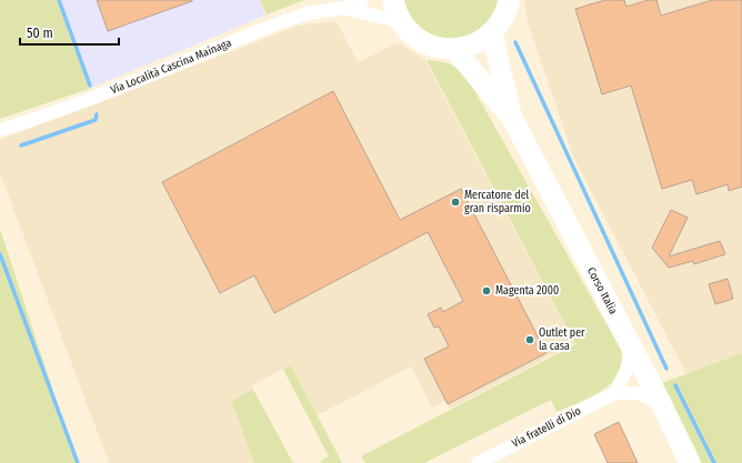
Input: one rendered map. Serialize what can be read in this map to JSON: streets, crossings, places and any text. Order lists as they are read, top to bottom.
{
  "streets": {
    "main road": ["Corso Italia"],
    "street": ["Via Località Cascina Mainaga", "Via fratelli di Dio"]
  },
  "crossings": [
    ["Corso Italia", "Via fratelli di Dio"]
  ],
  "places": ["Mercatone del gran risparmio", "Magenta 2000", "Outlet per la casa"],
  "scale_bar": "50 m"
}
